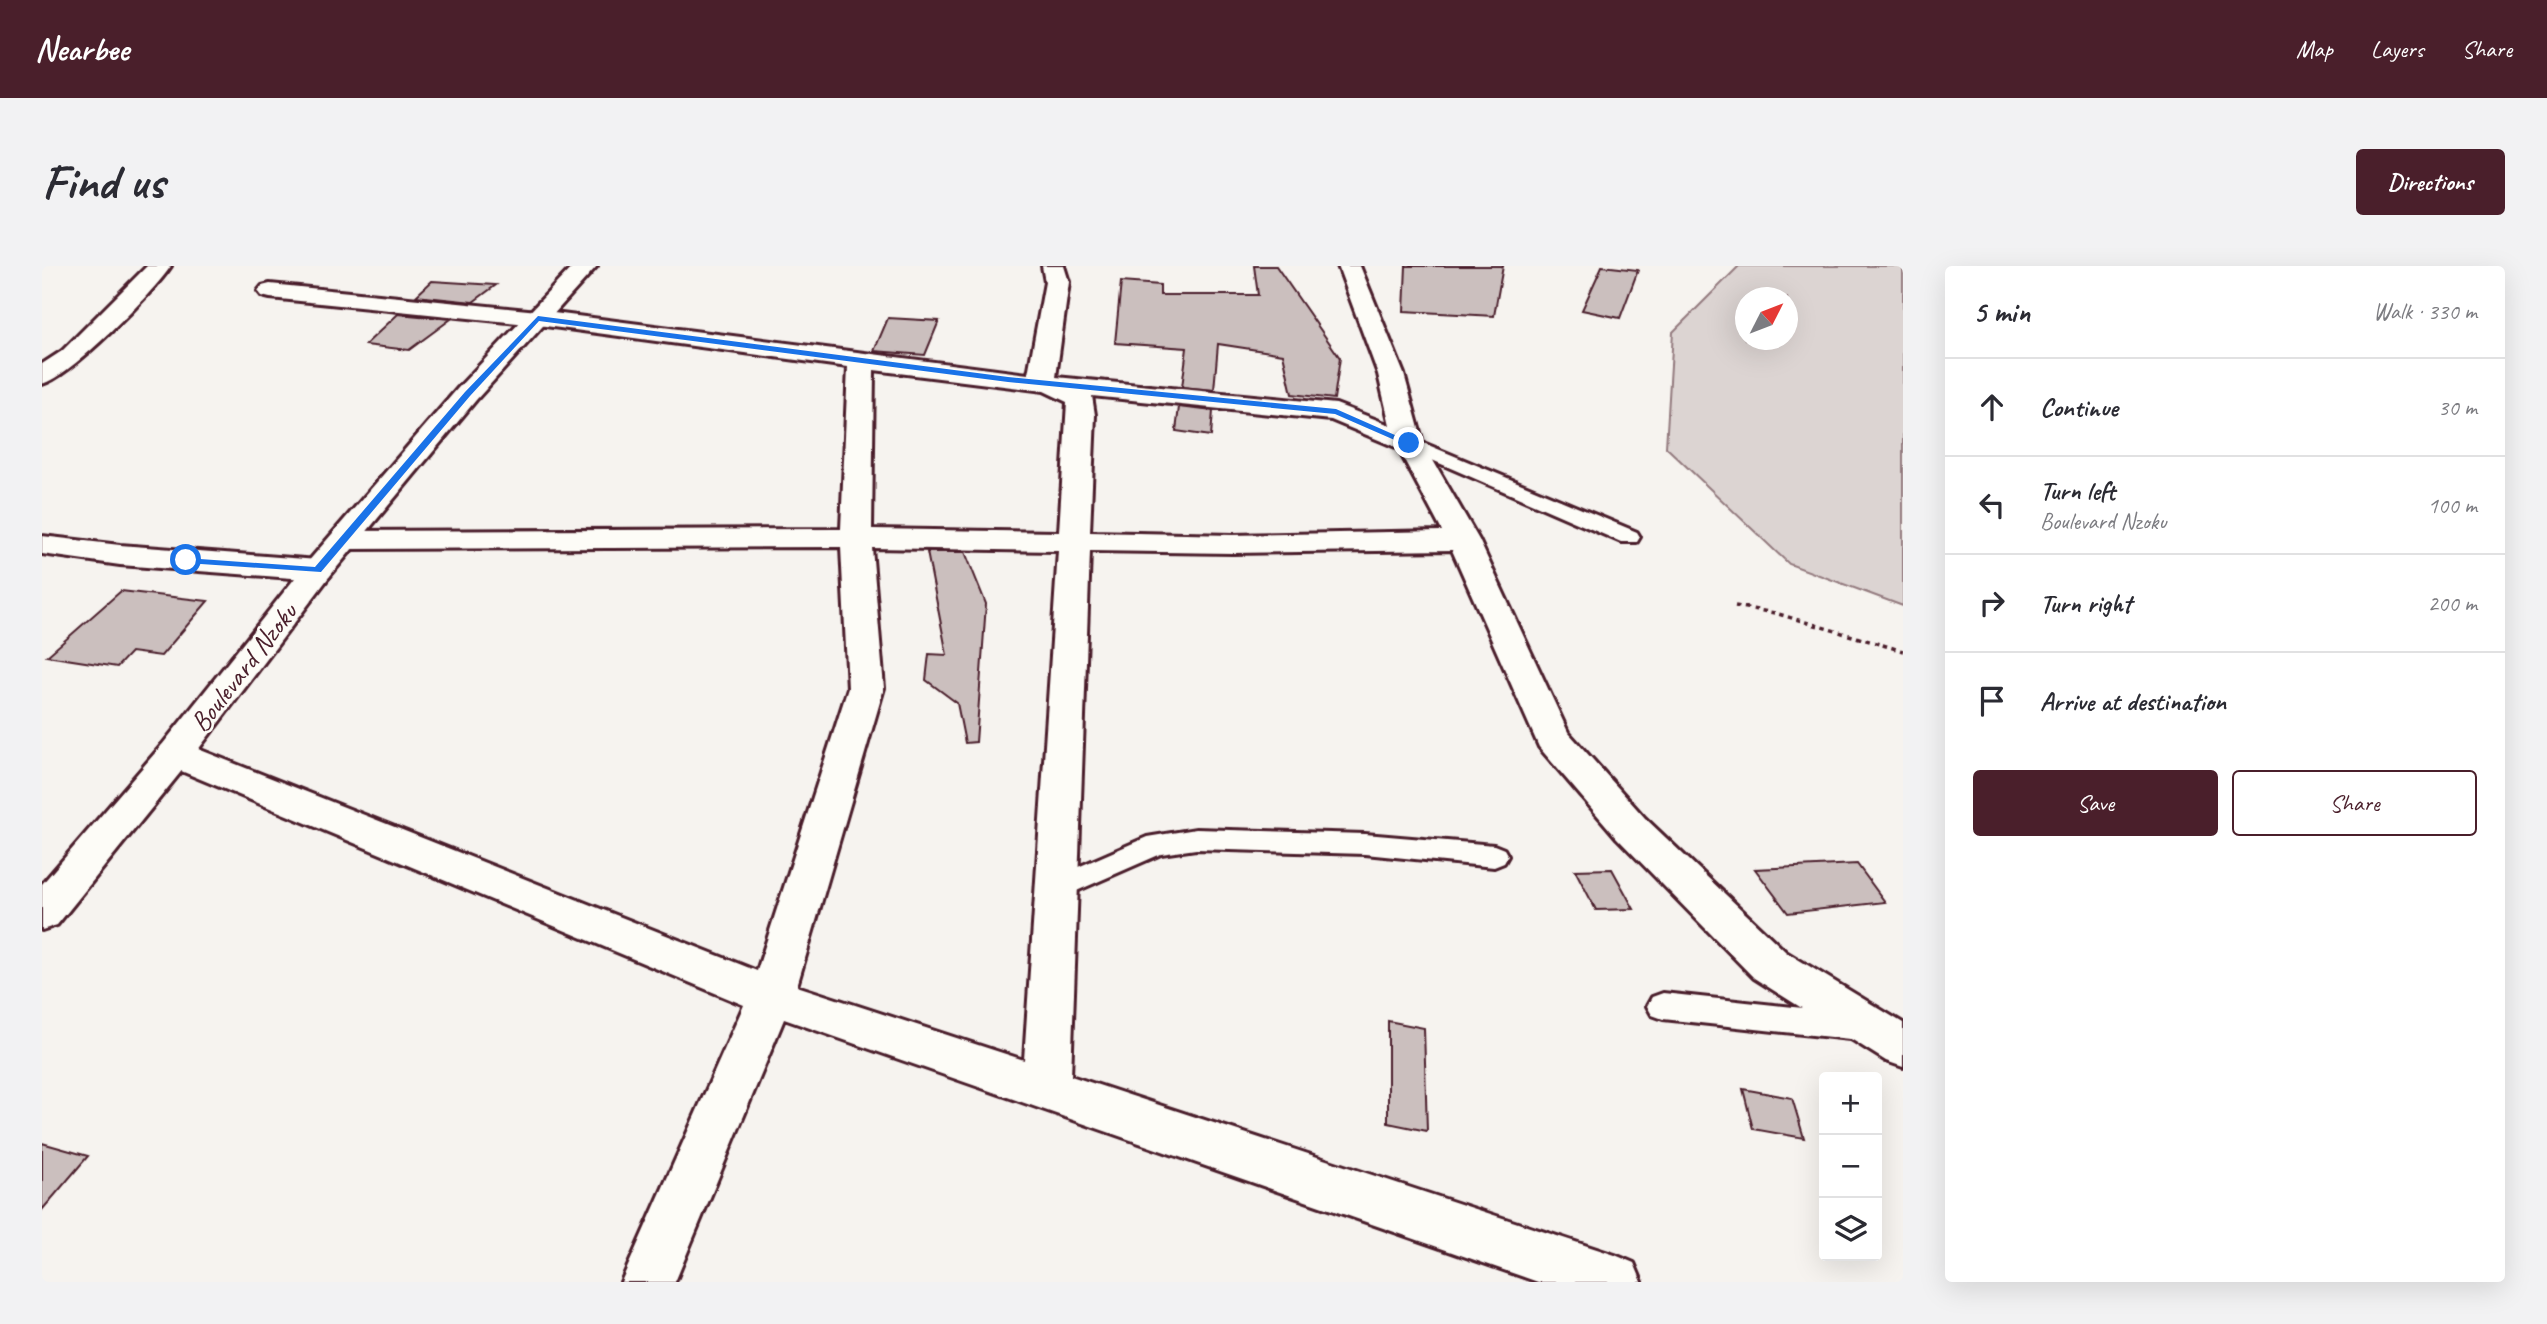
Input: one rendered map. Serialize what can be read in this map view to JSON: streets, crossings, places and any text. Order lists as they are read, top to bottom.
{
  "streets": {
    "street": ["Boulevard Nzoku"]
  },
  "north": "top right",
  "page": {
    "header": "Nearbee",
    "nav": ["Map", "Layers", "Share"],
    "buttons": [
      "Directions",
      ["Save", "Share"]
    ],
    "title": "Find us",
    "heading": ["5 min", "Walk · 330 m"],
    "list": [
      ["Continue", "30 m"],
      ["Turn left", "Boulevard Nzoku", "100 m"],
      ["Turn right", "200 m"],
      "Arrive at destination"
    ],
    "map_buttons": ["+", "−"]
  }
}
